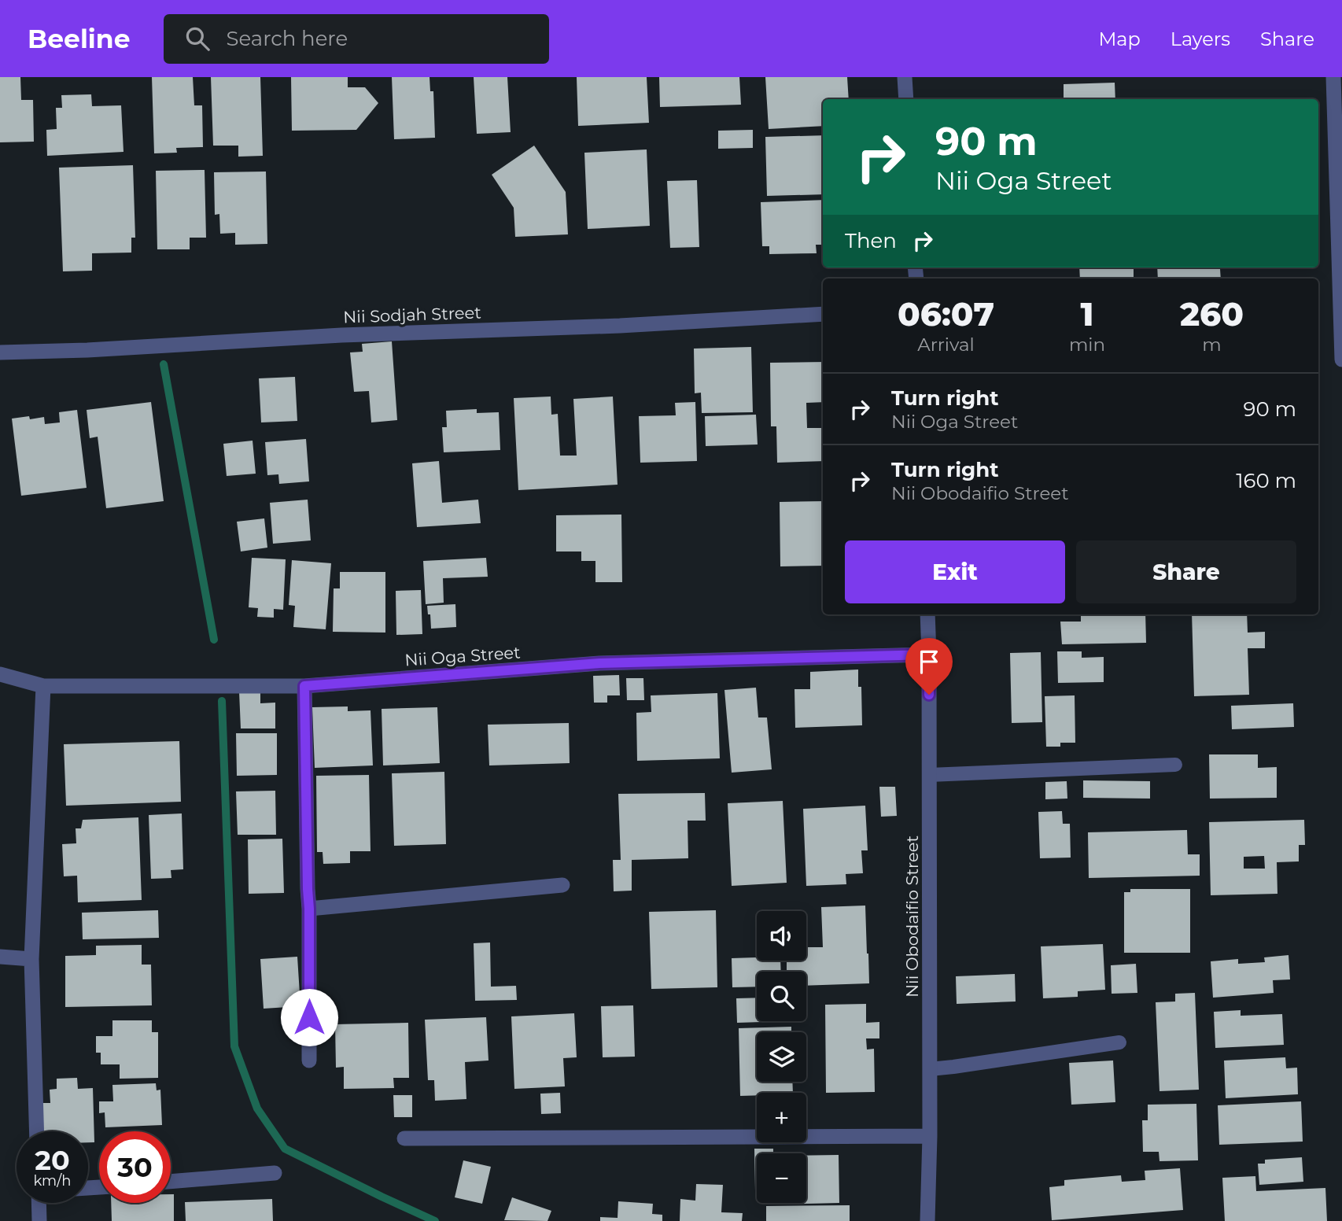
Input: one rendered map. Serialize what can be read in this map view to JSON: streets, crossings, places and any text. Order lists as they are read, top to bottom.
{
  "streets": {
    "street": ["Nii Sodjah Street", "Nii Oga Street", "Nii Obodaifio Street"]
  },
  "crossings": [
    ["Nii Oga Street", "Nii Obodaifio Street"]
  ],
  "page": {
    "header": "Beeline",
    "search": "Search here",
    "nav": ["Map", "Layers", "Share"],
    "turn": ["90 m", "Nii Oga Street"],
    "then": "Then",
    "eta": [
      "06:07",
      "Arrival",
      "1",
      "min",
      "260",
      "m"
    ],
    "list": [
      {
        "name": "Turn right",
        "note": "Nii Oga Street",
        "value": "90 m"
      },
      {
        "name": "Turn right",
        "note": "Nii Obodaifio Street",
        "value": "160 m"
      }
    ],
    "buttons": ["Exit", "Share"],
    "map_buttons": ["+", "−"],
    "speed": "20 km/h",
    "limit": "30"
  }
}
